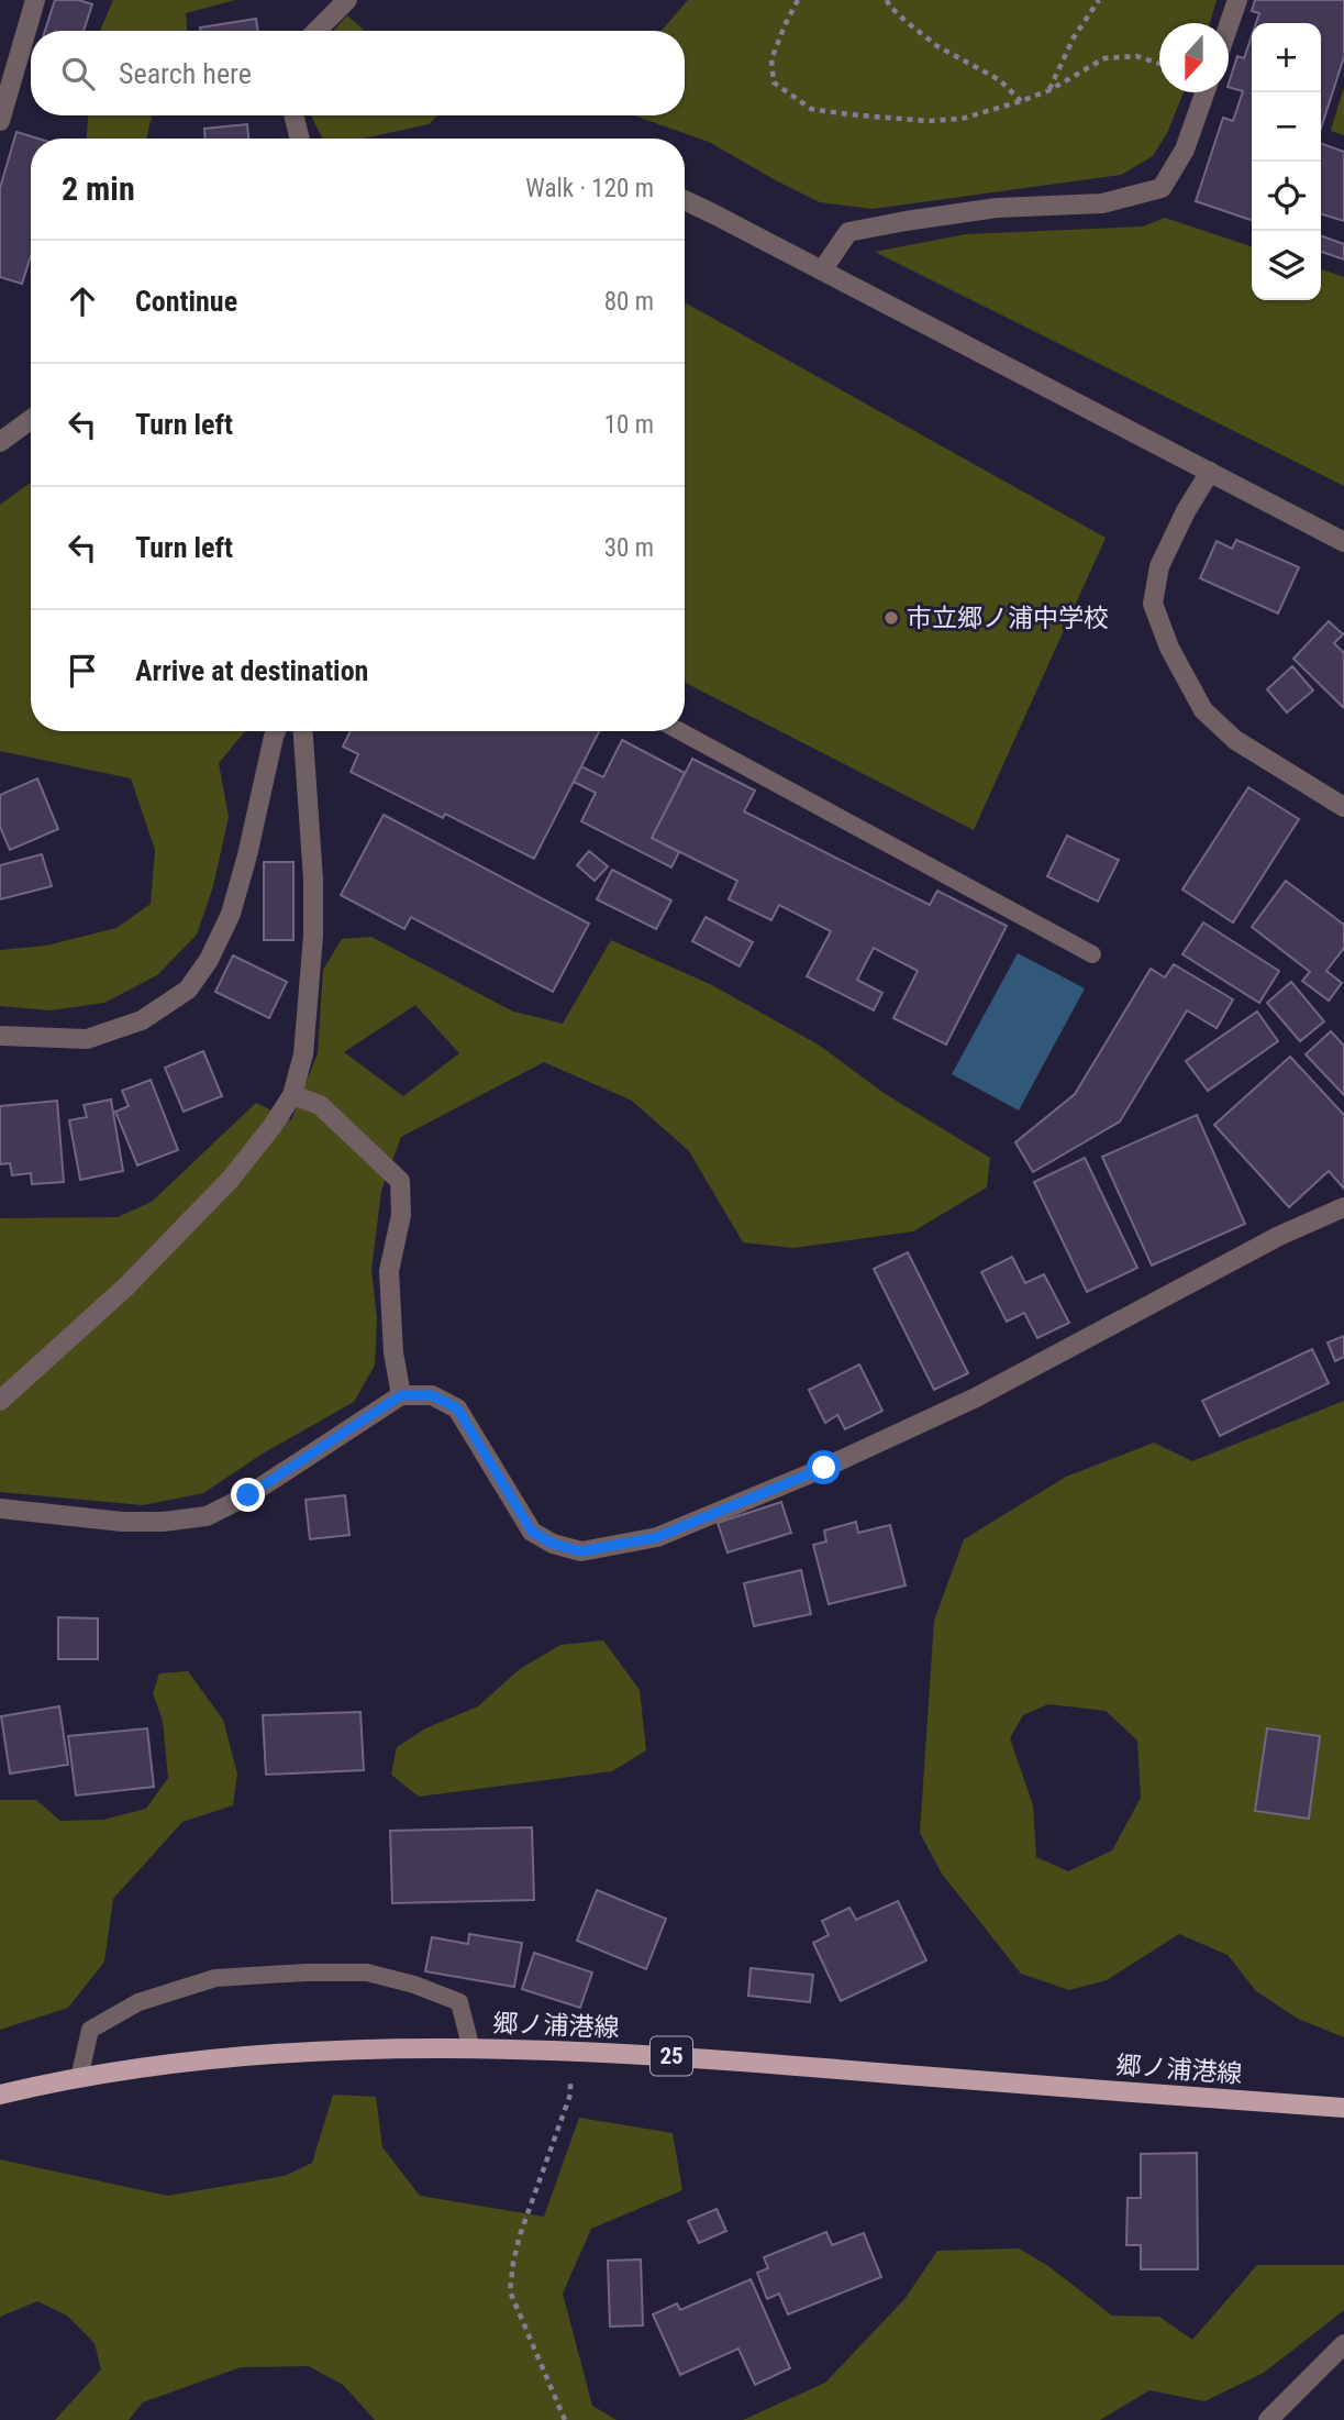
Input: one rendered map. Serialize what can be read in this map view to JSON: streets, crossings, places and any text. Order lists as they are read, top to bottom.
{
  "streets": {
    "main road": ["郷ノ浦港線", "25"]
  },
  "places": ["市立郷ノ浦中学校"],
  "north": "bottom",
  "page": {
    "map_buttons": ["+", "−"],
    "search": "Search here",
    "heading": ["2 min", "Walk · 120 m"],
    "list": [
      ["Continue", "80 m"],
      ["Turn left", "10 m"],
      ["Turn left", "30 m"],
      "Arrive at destination"
    ]
  }
}
